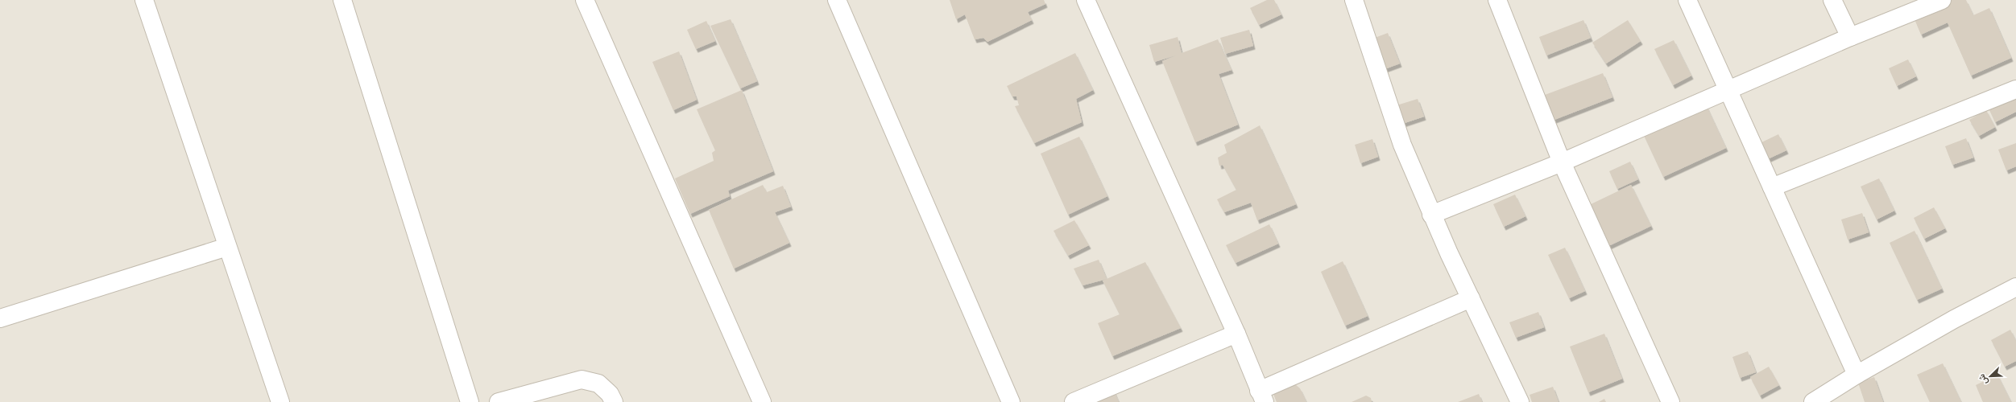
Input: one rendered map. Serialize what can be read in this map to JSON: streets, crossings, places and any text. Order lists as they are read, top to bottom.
{
  "north": "bottom left"
}
